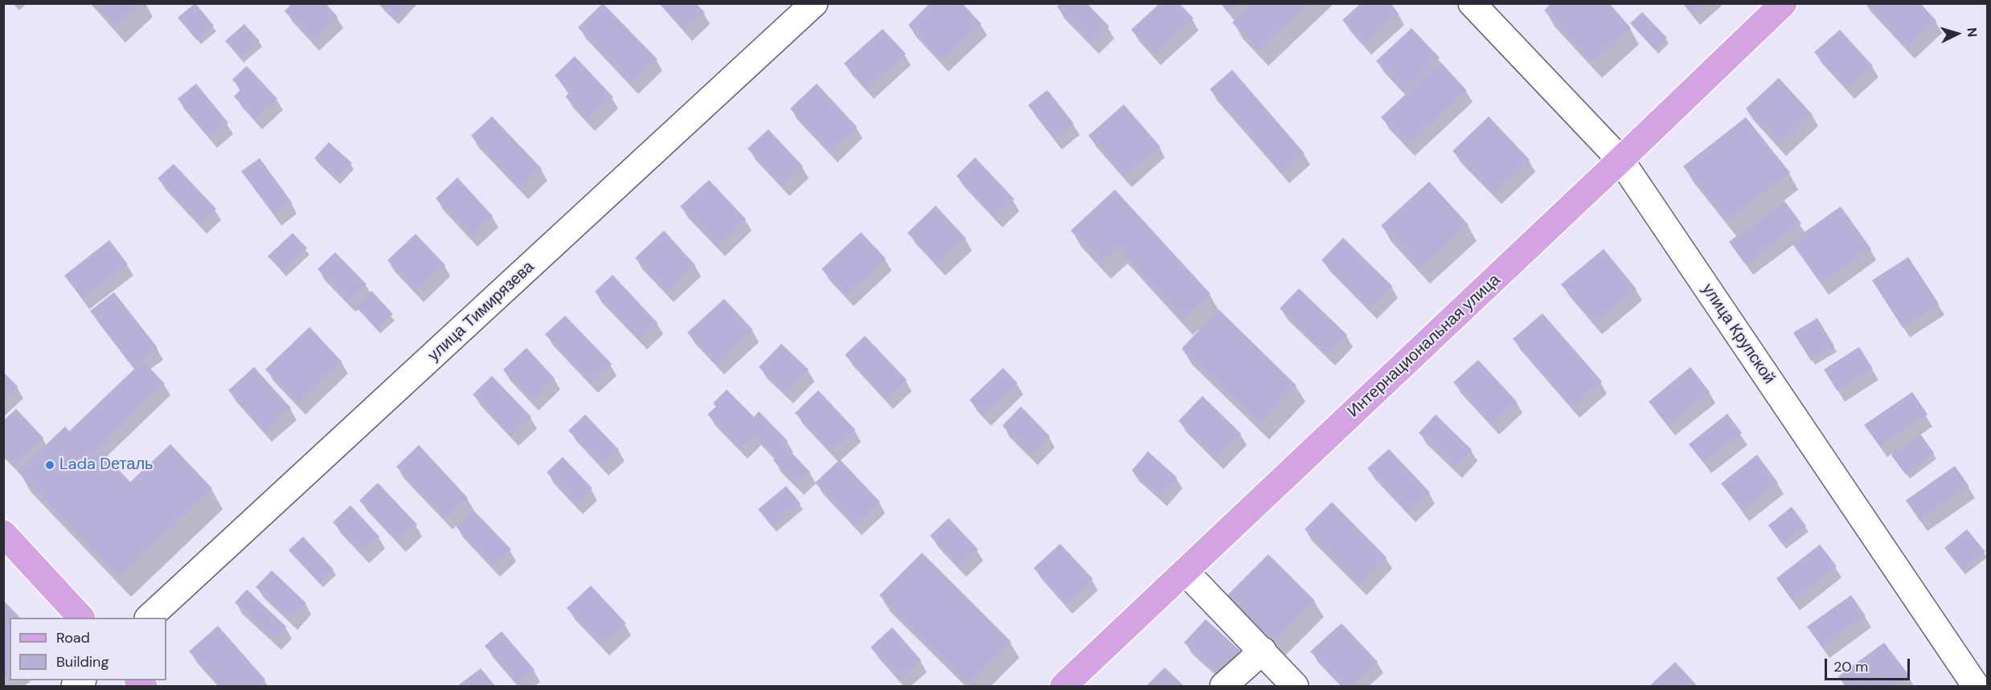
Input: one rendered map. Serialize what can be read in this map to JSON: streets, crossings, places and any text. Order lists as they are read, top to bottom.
{
  "streets": {
    "main road": ["Интернациональная улица"],
    "street": ["улица Тимирязева", "улица Крупской"]
  },
  "crossings": [
    ["улица Крупской", "Интернациональная улица"]
  ],
  "places": ["Lada Dеталь"],
  "legend": ["Road", "Building"],
  "scale_bar": "20 m",
  "north": "right"
}
